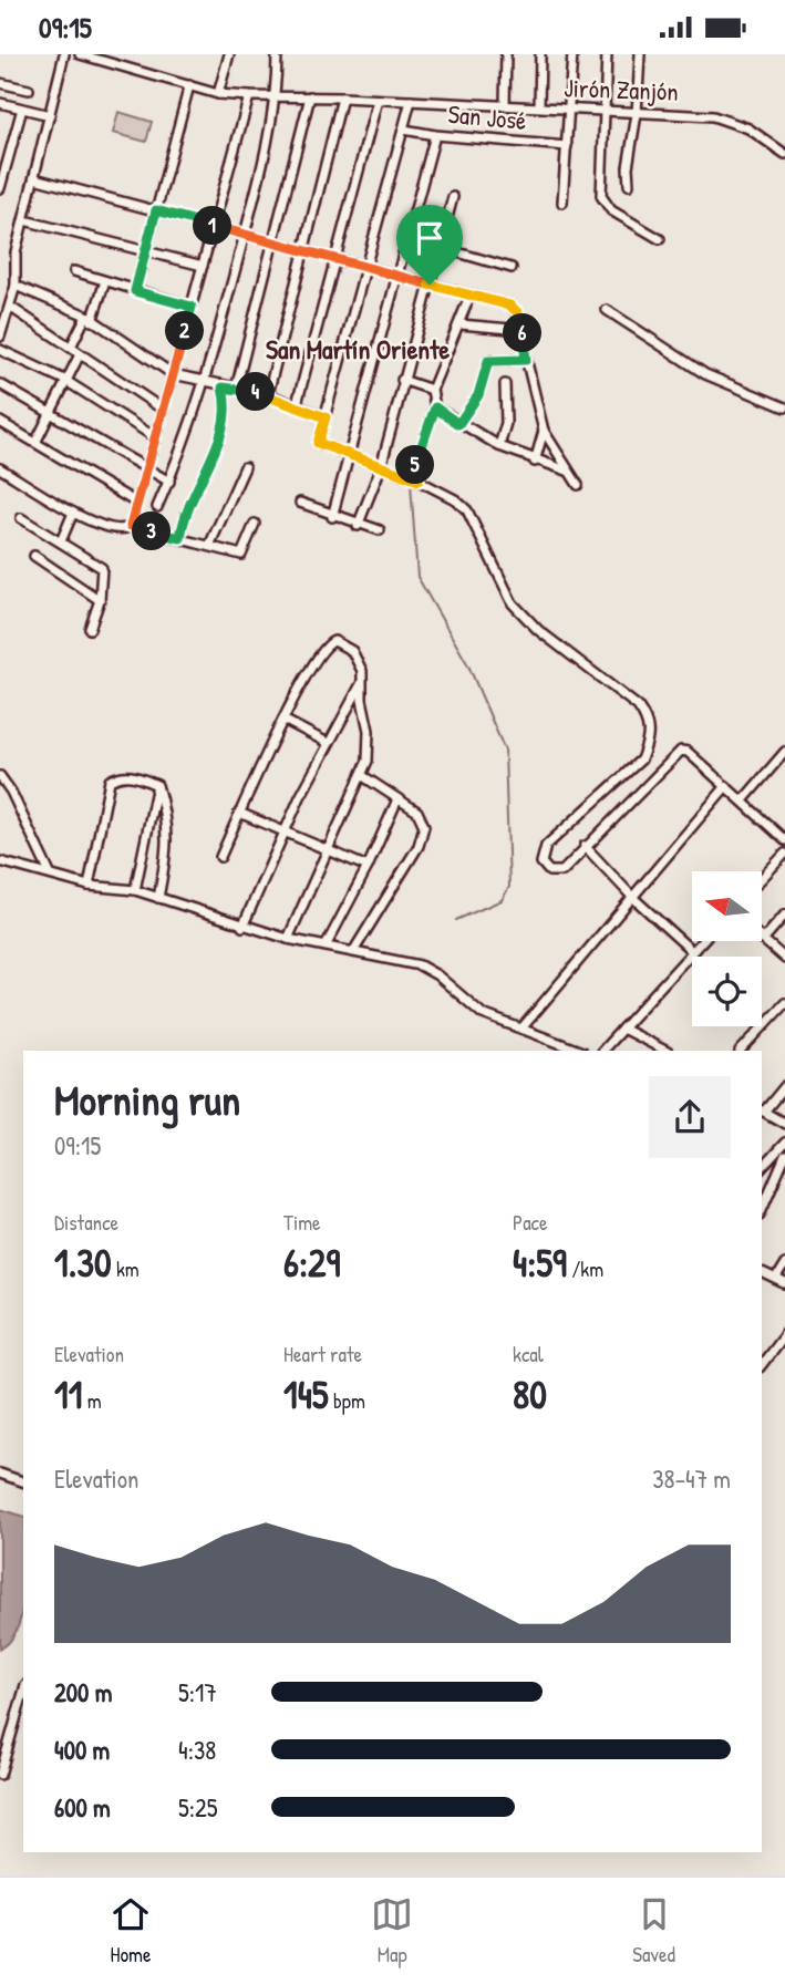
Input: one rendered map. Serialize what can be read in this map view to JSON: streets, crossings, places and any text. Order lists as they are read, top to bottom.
{
  "streets": {
    "street": ["Jirón Zanjón", "San José"]
  },
  "districts": ["San Martín Oriente"],
  "north": "left",
  "page": {
    "status": "09:15",
    "pins": [
      "1",
      "2",
      "6",
      "4",
      "5",
      "3"
    ],
    "heading": ["Morning run", "09:15"],
    "stats": [
      ["Distance", "1.30 km"],
      ["Time", "6:29"],
      ["Pace", "4:59 /km"],
      ["Elevation", "11 m"],
      ["Heart rate", "145 bpm"],
      ["kcal", "80"]
    ],
    "chart": ["Elevation", "38–47 m"],
    "list": [
      {
        "name": "200 m",
        "note": "5:17"
      },
      {
        "name": "400 m",
        "note": "4:38"
      },
      {
        "name": "600 m",
        "note": "5:25"
      }
    ],
    "tabs": ["Home", "Map", "Saved"]
  }
}
